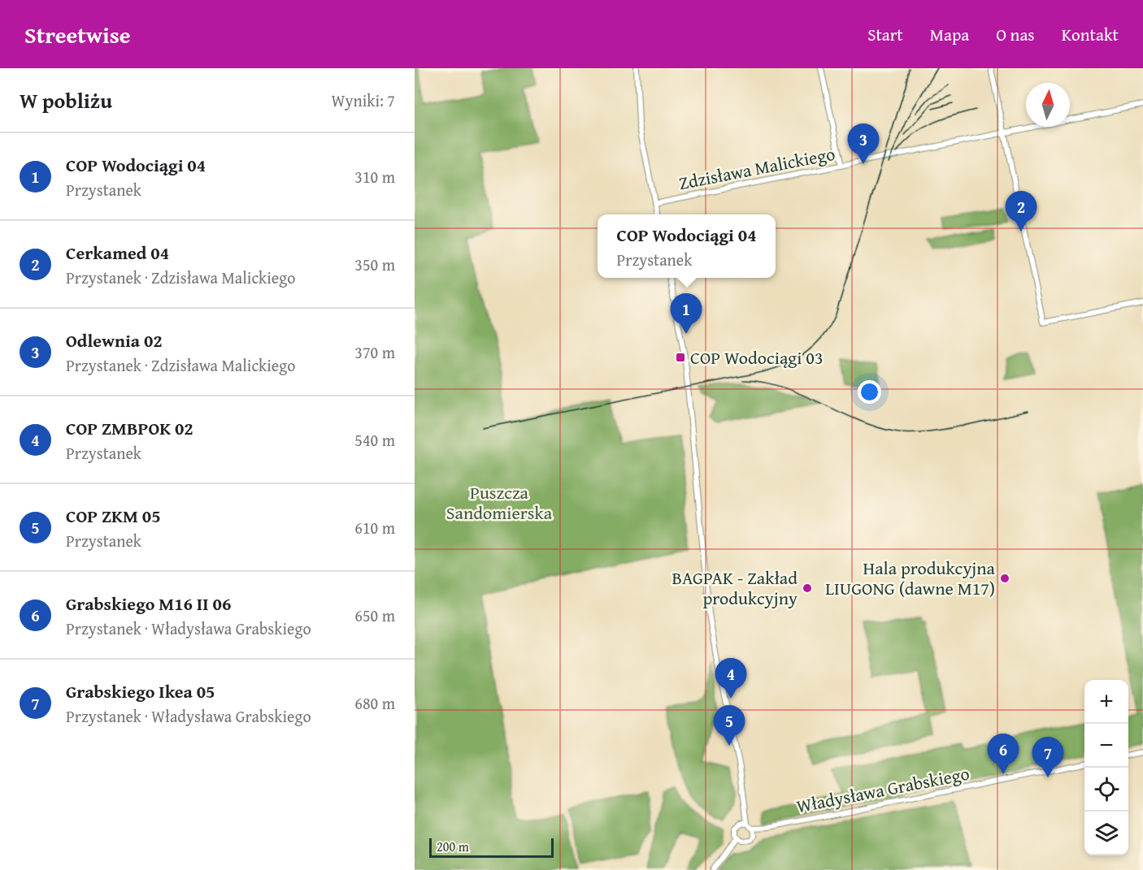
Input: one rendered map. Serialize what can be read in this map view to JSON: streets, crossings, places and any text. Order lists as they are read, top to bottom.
{
  "streets": {
    "street": ["Zdzisława Malickiego", "Władysława Grabskiego"]
  },
  "parks": ["Puszcza Sandomierska"],
  "places": {
    "transit": ["COP Wodociągi 03"],
    "other": ["Hala produkcyjna LIUGONG (dawne M17)", "BAGPAK - Zakład produkcyjny"]
  },
  "scale_bar": "200 m",
  "north": "top",
  "page": {
    "header": "Streetwise",
    "nav": [
      "Start",
      "Mapa",
      "O nas",
      "Kontakt"
    ],
    "heading": ["W pobliżu", "Wyniki: 7"],
    "pins": [
      "3",
      "2",
      "1",
      "4",
      "5",
      "6",
      "7"
    ],
    "list": [
      {
        "mark": "1",
        "name": "COP Wodociągi 04",
        "note": "Przystanek",
        "value": "310 m"
      },
      {
        "mark": "2",
        "name": "Cerkamed 04",
        "note": "Przystanek · Zdzisława Malickiego",
        "value": "350 m"
      },
      {
        "mark": "3",
        "name": "Odlewnia 02",
        "note": "Przystanek · Zdzisława Malickiego",
        "value": "370 m"
      },
      {
        "mark": "4",
        "name": "COP ZMBPOK 02",
        "note": "Przystanek",
        "value": "540 m"
      },
      {
        "mark": "5",
        "name": "COP ZKM 05",
        "note": "Przystanek",
        "value": "610 m"
      },
      {
        "mark": "6",
        "name": "Grabskiego M16 II 06",
        "note": "Przystanek · Władysława Grabskiego",
        "value": "650 m"
      },
      {
        "mark": "7",
        "name": "Grabskiego Ikea 05",
        "note": "Przystanek · Władysława Grabskiego",
        "value": "680 m"
      }
    ],
    "popup": ["COP Wodociągi 04", "Przystanek"],
    "map_buttons": ["+", "−"],
    "scale": "200 m"
  }
}
